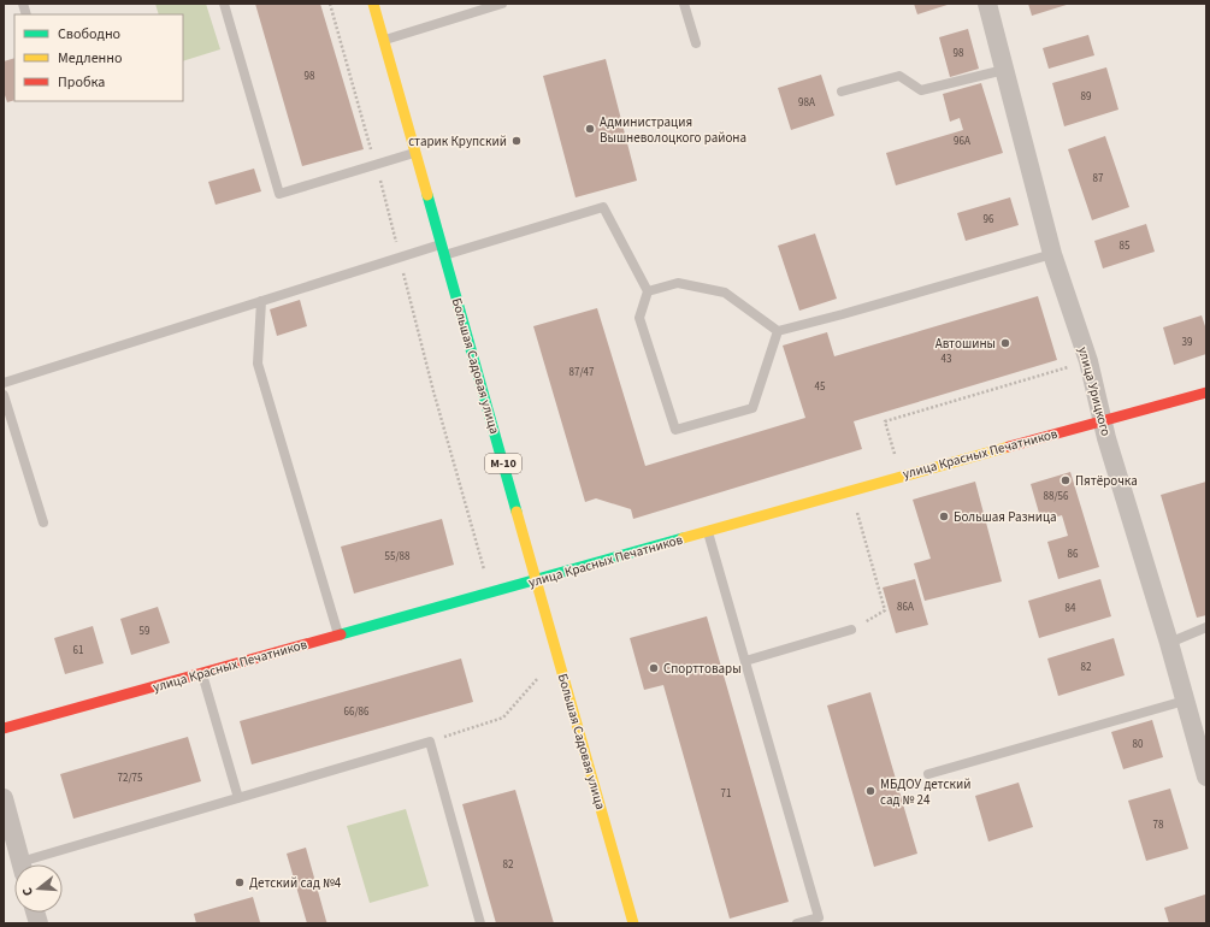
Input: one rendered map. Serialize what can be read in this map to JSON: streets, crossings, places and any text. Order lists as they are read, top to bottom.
{
  "streets": {
    "main road": ["Большая Садовая улица", "улица Красных Печатников", "М-10"],
    "street": ["улица Урицкого"]
  },
  "crossings": [
    ["Большая Садовая улица", "улица Красных Печатников"],
    ["улица Урицкого", "улица Красных Печатников"]
  ],
  "places": [
    "Администрация Вышневолоцкого района",
    "старик Крупский",
    "Автошины",
    "Пятёрочка",
    "Большая Разница",
    "Спорттовары",
    "МБДОУ детский сад № 24",
    "Детский сад №4"
  ],
  "house_numbers": [
    "98",
    "98",
    "89",
    "98А",
    "96А",
    "87",
    "96",
    "85",
    "39",
    "43",
    "87/47",
    "45",
    "88/56",
    "86",
    "55/88",
    "86А",
    "84",
    "59",
    "61",
    "82",
    "66/86",
    "80",
    "72/75",
    "71",
    "78",
    "82"
  ],
  "legend": ["Свободно", "Медленно", "Пробка"],
  "north": "left"
}
